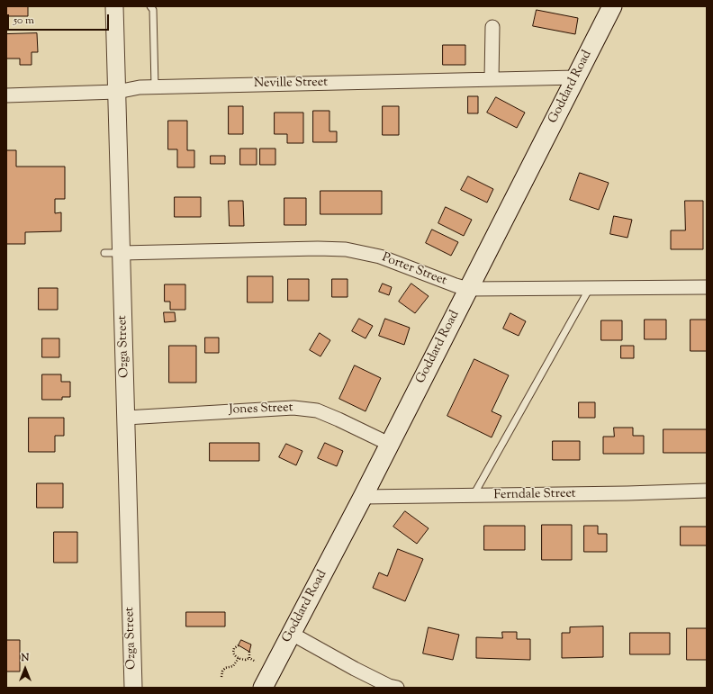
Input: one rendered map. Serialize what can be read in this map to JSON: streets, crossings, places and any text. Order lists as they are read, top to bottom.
{
  "streets": {
    "main road": ["Goddard Road"],
    "street": [
      "Neville Street",
      "Porter Street",
      "Ozga Street",
      "Jones Street",
      "Ferndale Street"
    ]
  },
  "crossings": [
    ["Neville Street", "Goddard Road"],
    ["Neville Street", "Ozga Street"],
    ["Goddard Road", "Porter Street"],
    ["Goddard Road", "Jones Street"],
    ["Goddard Road", "Ferndale Street"],
    ["Porter Street", "Ozga Street"],
    ["Ozga Street", "Jones Street"]
  ],
  "scale_bar": "50 m",
  "north": "top"
}
